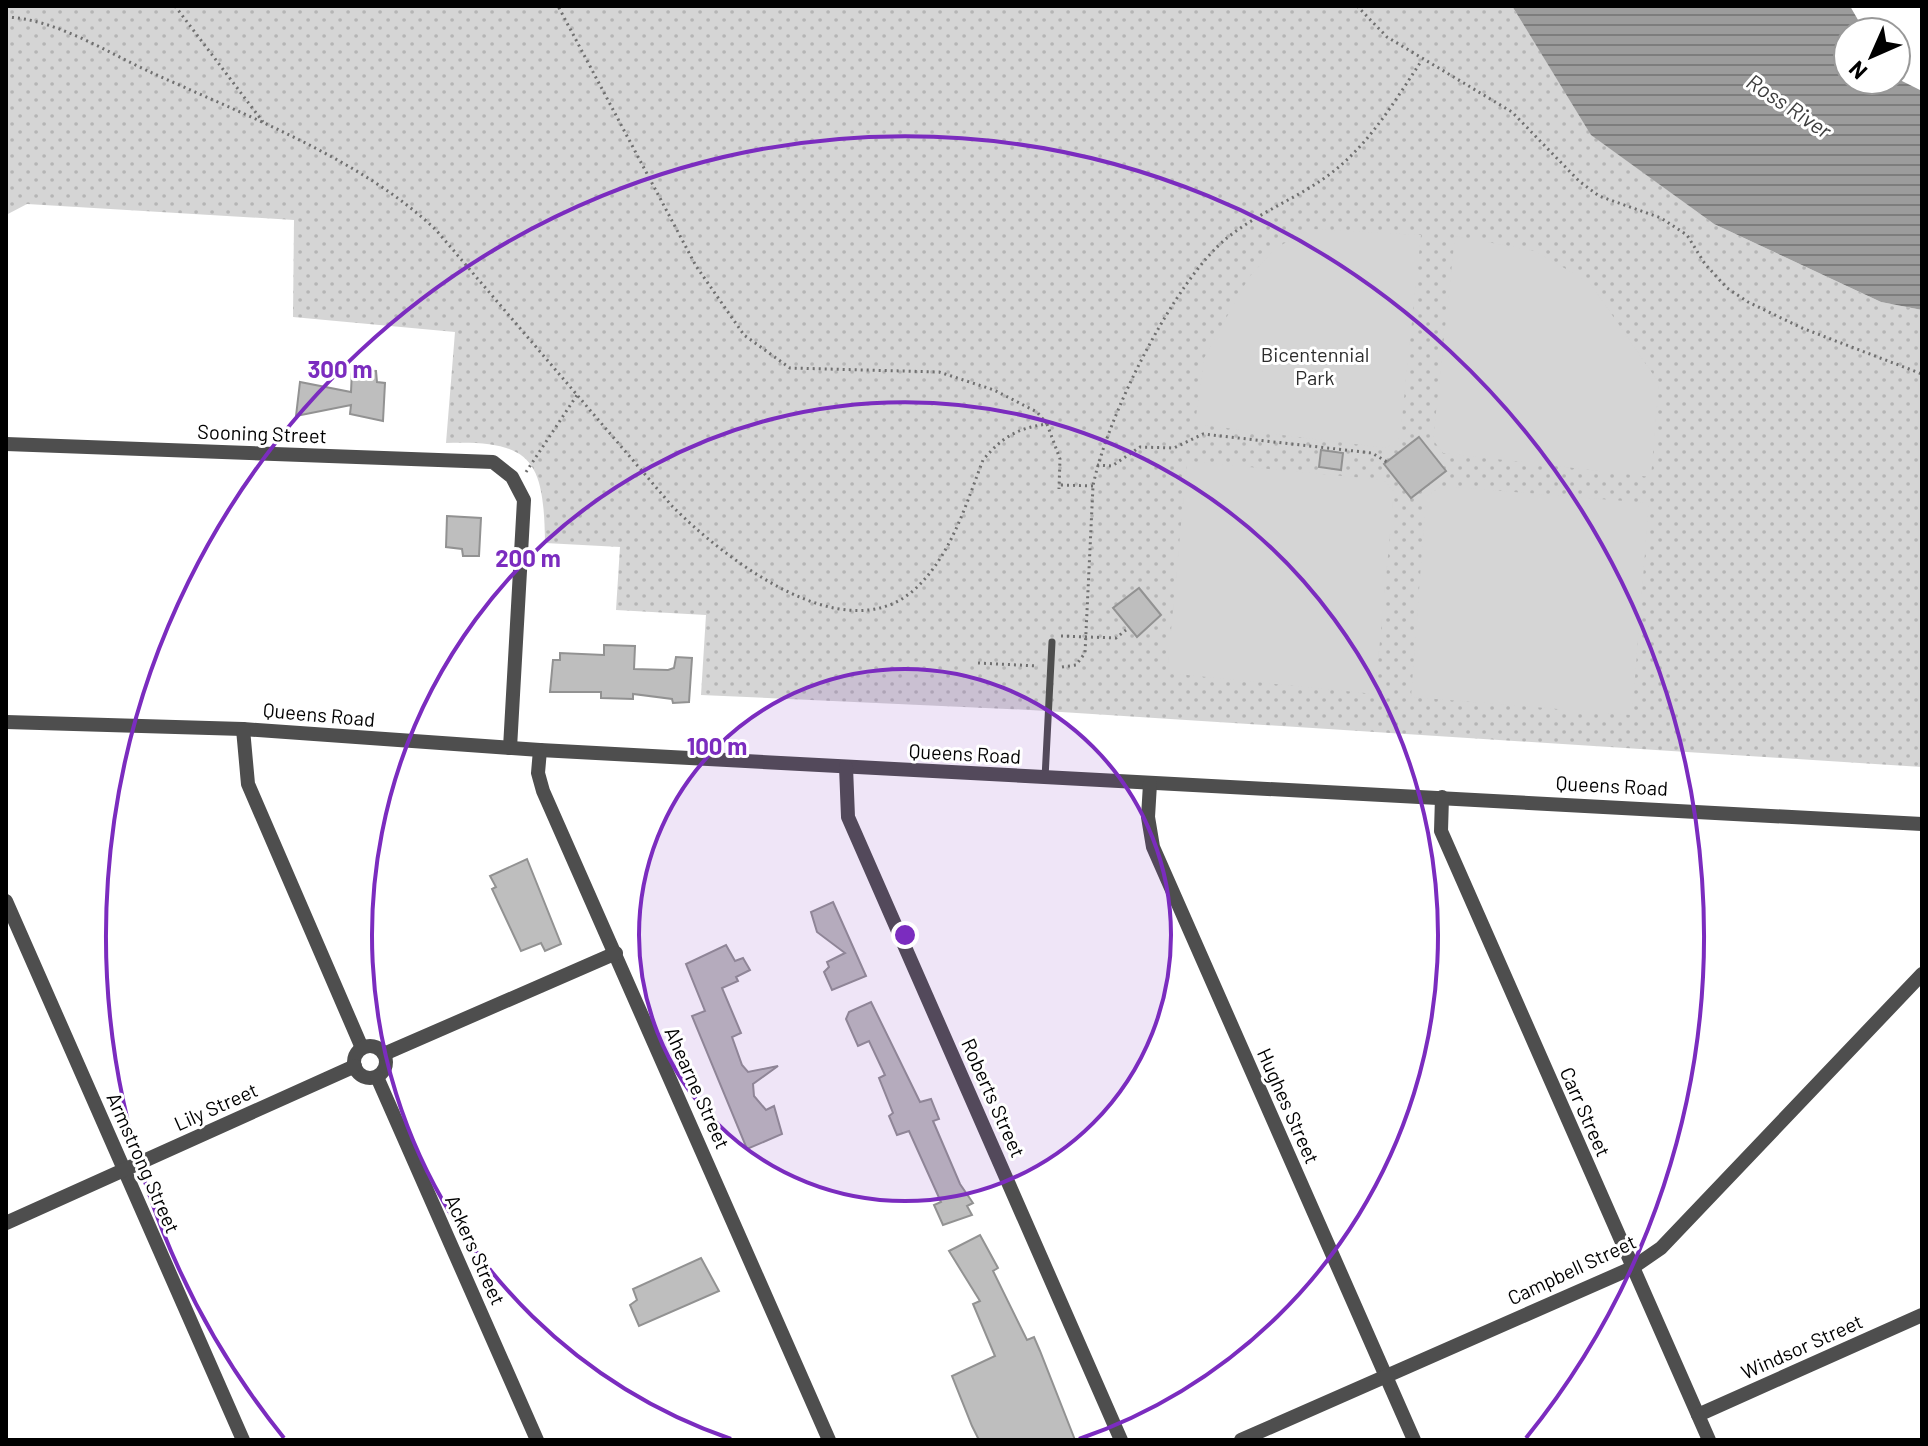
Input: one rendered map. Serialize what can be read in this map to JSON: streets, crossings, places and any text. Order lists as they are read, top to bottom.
{
  "streets": {
    "street": [
      "Sooning Street",
      "Queens Road",
      "Ahearne Street",
      "Roberts Street",
      "Hughes Street",
      "Lily Street",
      "Carr Street",
      "Armstrong Street",
      "Ackers Street",
      "Campbell Street",
      "Windsor Street"
    ]
  },
  "crossings": [
    ["Queens Road", "Ahearne Street"],
    ["Queens Road", "Roberts Street"],
    ["Queens Road", "Hughes Street"],
    ["Queens Road", "Carr Street"],
    ["Hughes Street", "Campbell Street"],
    ["Lily Street", "Armstrong Street"],
    ["Lily Street", "Ackers Street"],
    ["Carr Street", "Campbell Street"],
    ["Carr Street", "Windsor Street"]
  ],
  "water": ["Ross River"],
  "parks": ["Bicentennial Park"],
  "north": "bottom left",
  "rings": ["300 m", "200 m", "100 m"]
}
